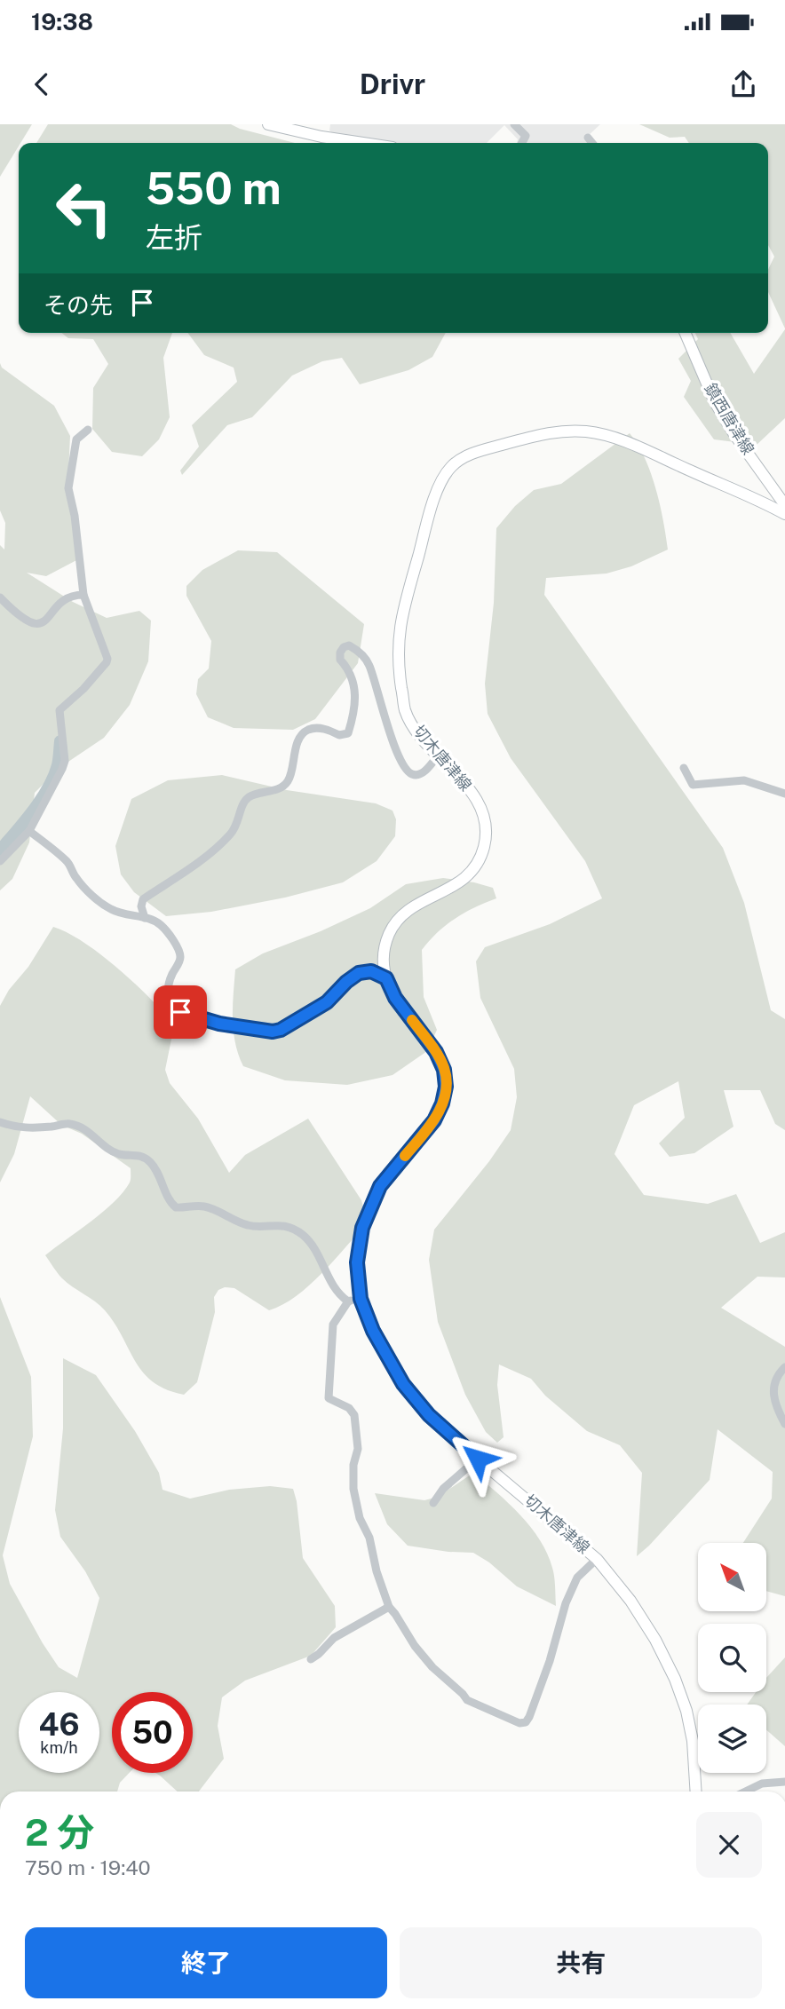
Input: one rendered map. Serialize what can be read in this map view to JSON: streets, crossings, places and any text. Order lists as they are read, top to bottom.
{
  "streets": {
    "main road": ["鎮西唐津線", "切木唐津線"]
  },
  "north": "top left",
  "page": {
    "status": "19:38",
    "header": "Drivr",
    "turn": ["550 m", "左折"],
    "then": "その先",
    "speed": "46 km/h",
    "limit": "50",
    "heading": ["2 分", "750 m · 19:40"],
    "buttons": ["終了", "共有"]
  }
}
